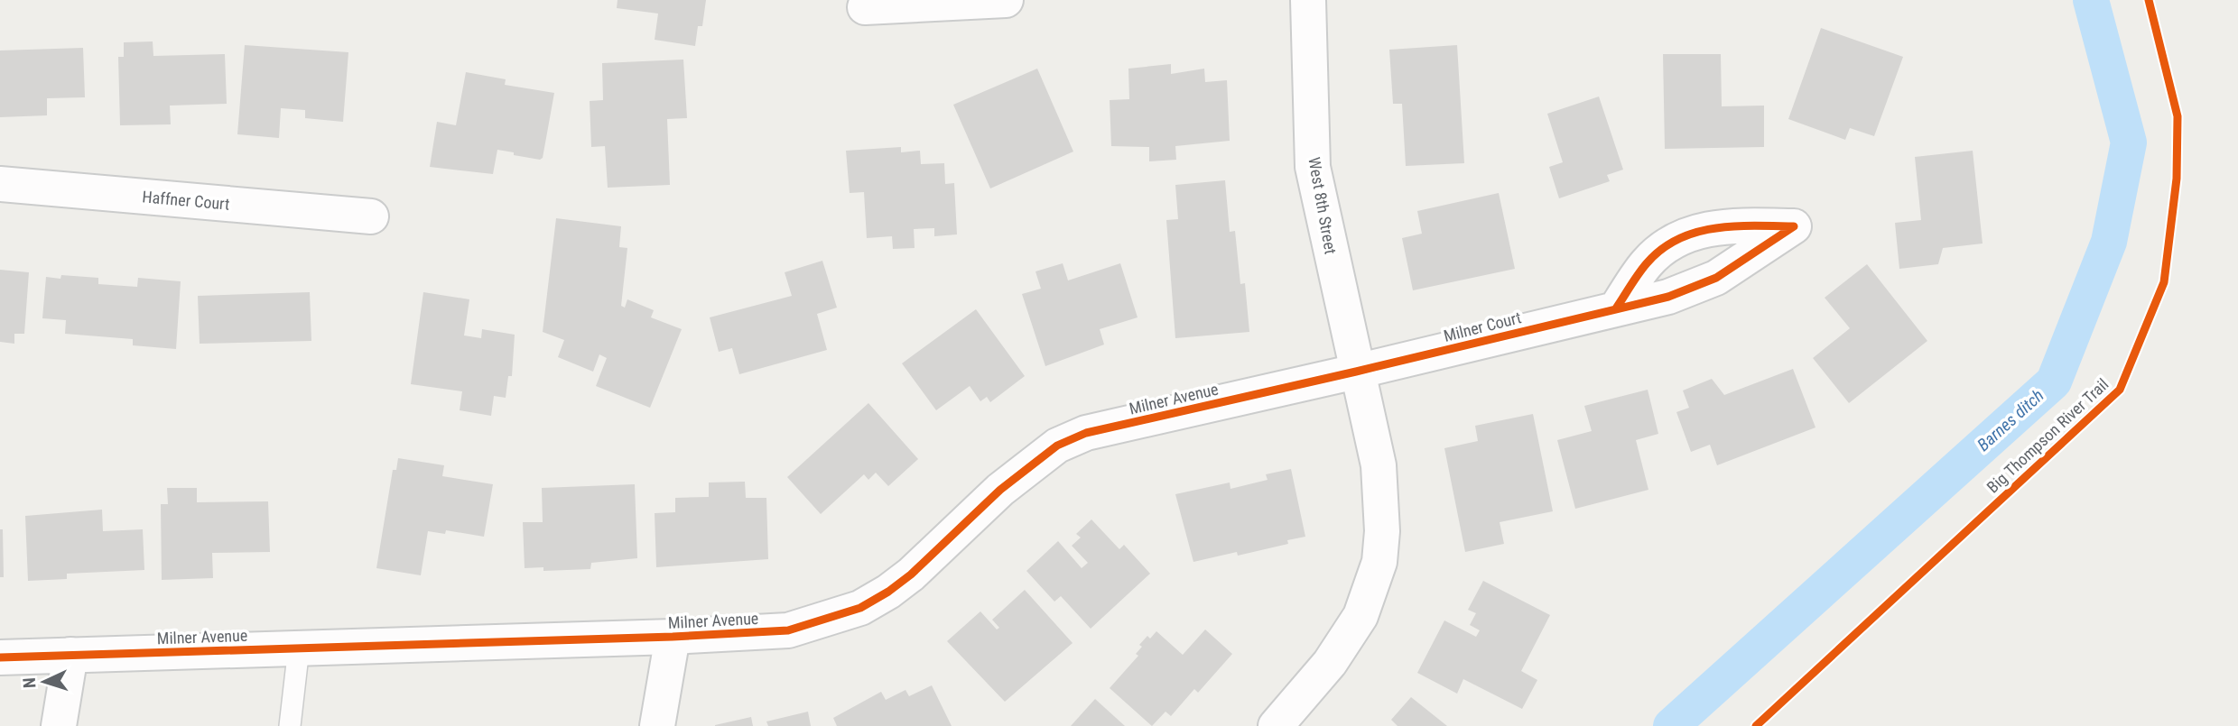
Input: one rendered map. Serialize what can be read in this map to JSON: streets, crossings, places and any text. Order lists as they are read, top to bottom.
{
  "streets": {
    "street": [
      "Haffner Court",
      "West 8th Street",
      "Milner Court",
      "Milner Avenue"
    ],
    "cycle path": ["Big Thompson River Trail"]
  },
  "crossings": [
    ["West 8th Street", "Milner Court"],
    ["West 8th Street", "Milner Avenue"],
    ["Milner Court", "Milner Avenue"]
  ],
  "water": ["Barnes ditch"],
  "north": "left"
}
